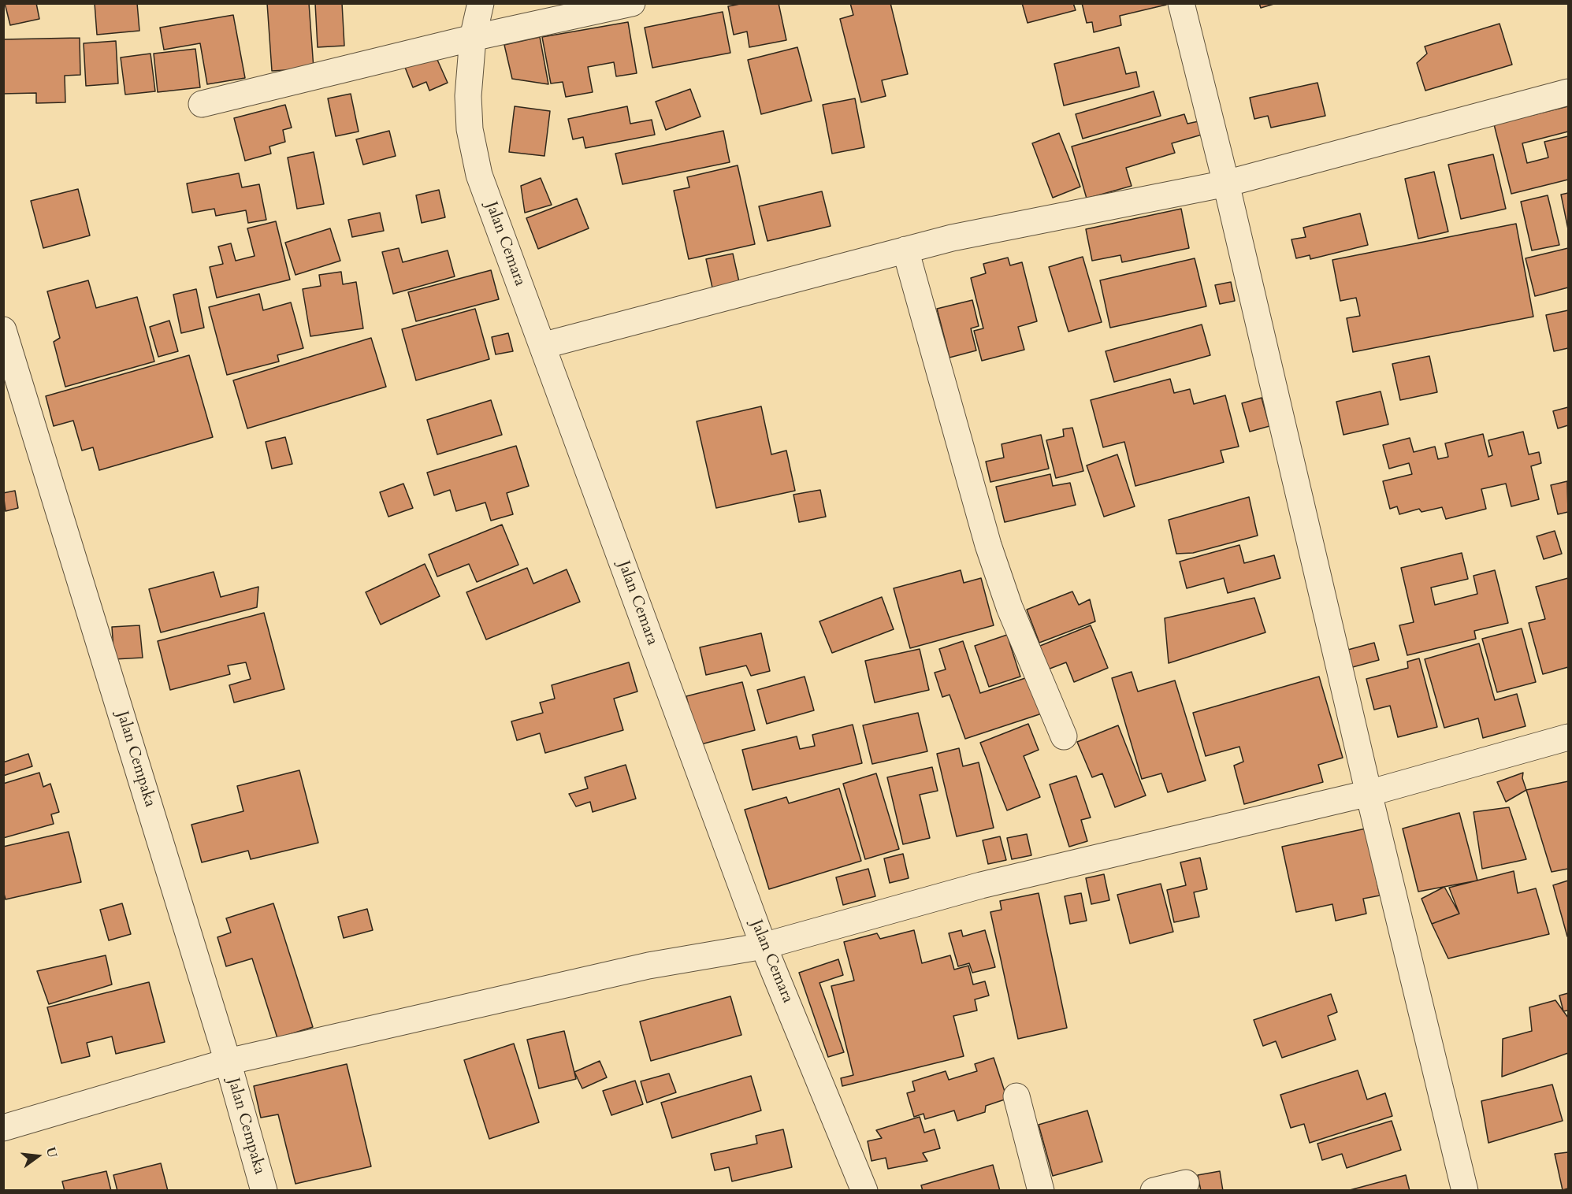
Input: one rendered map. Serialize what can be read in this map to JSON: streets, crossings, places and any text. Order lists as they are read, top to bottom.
{
  "streets": {
    "street": ["Jalan Cemara", "Jalan Cempaka"]
  },
  "north": "right"
}
